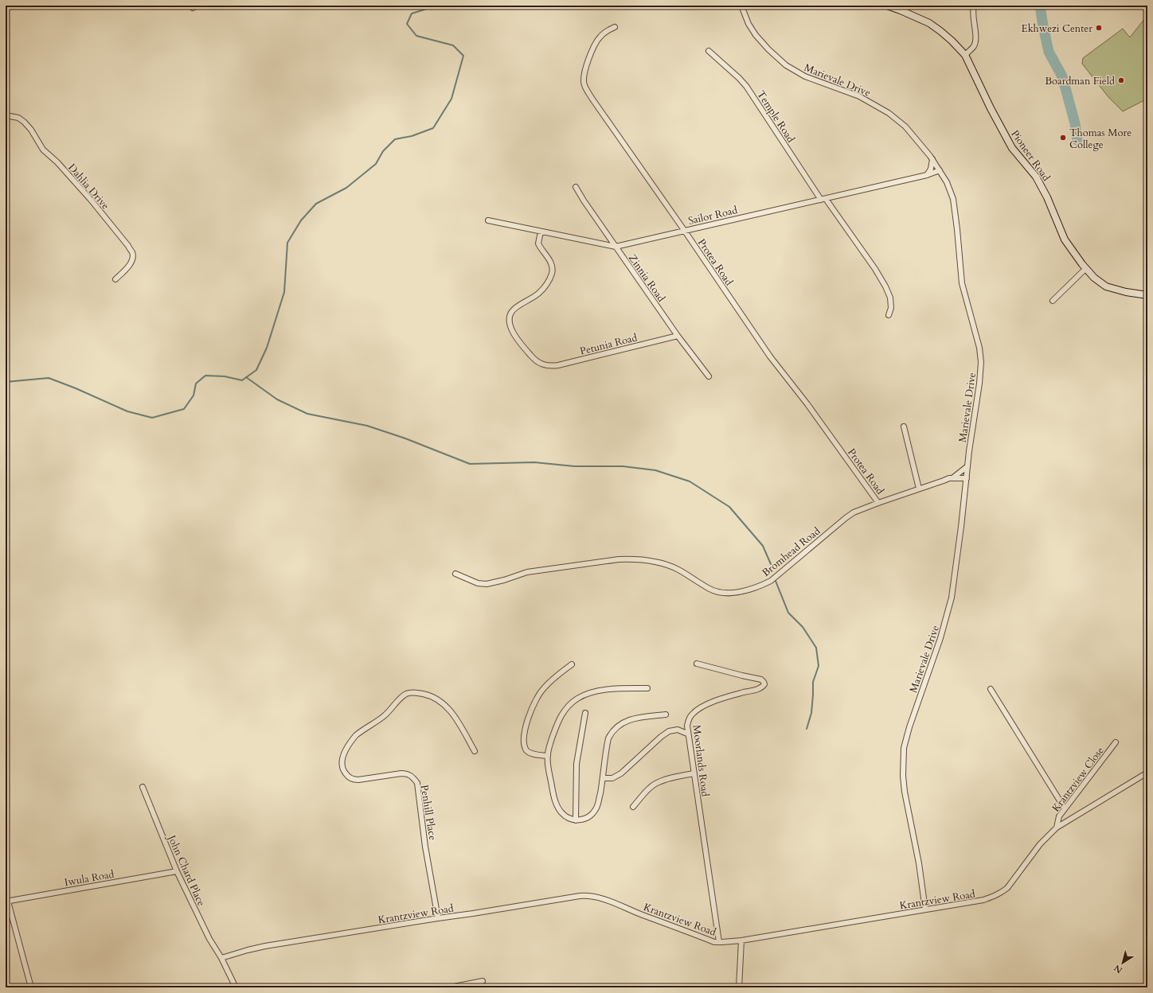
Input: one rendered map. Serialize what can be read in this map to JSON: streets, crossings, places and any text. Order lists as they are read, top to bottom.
{
  "streets": {
    "main road": ["Pioneer Road"],
    "street": [
      "Marievale Drive",
      "Temple Road",
      "Dahlia Drive",
      "Sailor Road",
      "Protea Road",
      "Zinnia Road",
      "Petunia Road",
      "Bromhead Road",
      "Moorlands Road",
      "Krantzview Close",
      "Penhill Place",
      "John Chard Place",
      "Iwula Road",
      "Krantzview Road"
    ]
  },
  "crossings": [
    ["Marievale Drive", "Sailor Road"],
    ["Marievale Drive", "Bromhead Road"],
    ["Marievale Drive", "Krantzview Road"],
    ["Temple Road", "Sailor Road"],
    ["Sailor Road", "Protea Road"],
    ["Sailor Road", "Zinnia Road"],
    ["Sailor Road", "Petunia Road"],
    ["Protea Road", "Bromhead Road"],
    ["Zinnia Road", "Petunia Road"],
    ["Moorlands Road", "Krantzview Road"],
    ["Krantzview Close", "Krantzview Road"],
    ["Penhill Place", "Krantzview Road"],
    ["John Chard Place", "Iwula Road"],
    ["John Chard Place", "Krantzview Road"]
  ],
  "places": ["Ekhwezi Center", "Boardman Field", "Thomas More College"],
  "north": "bottom left"
}
